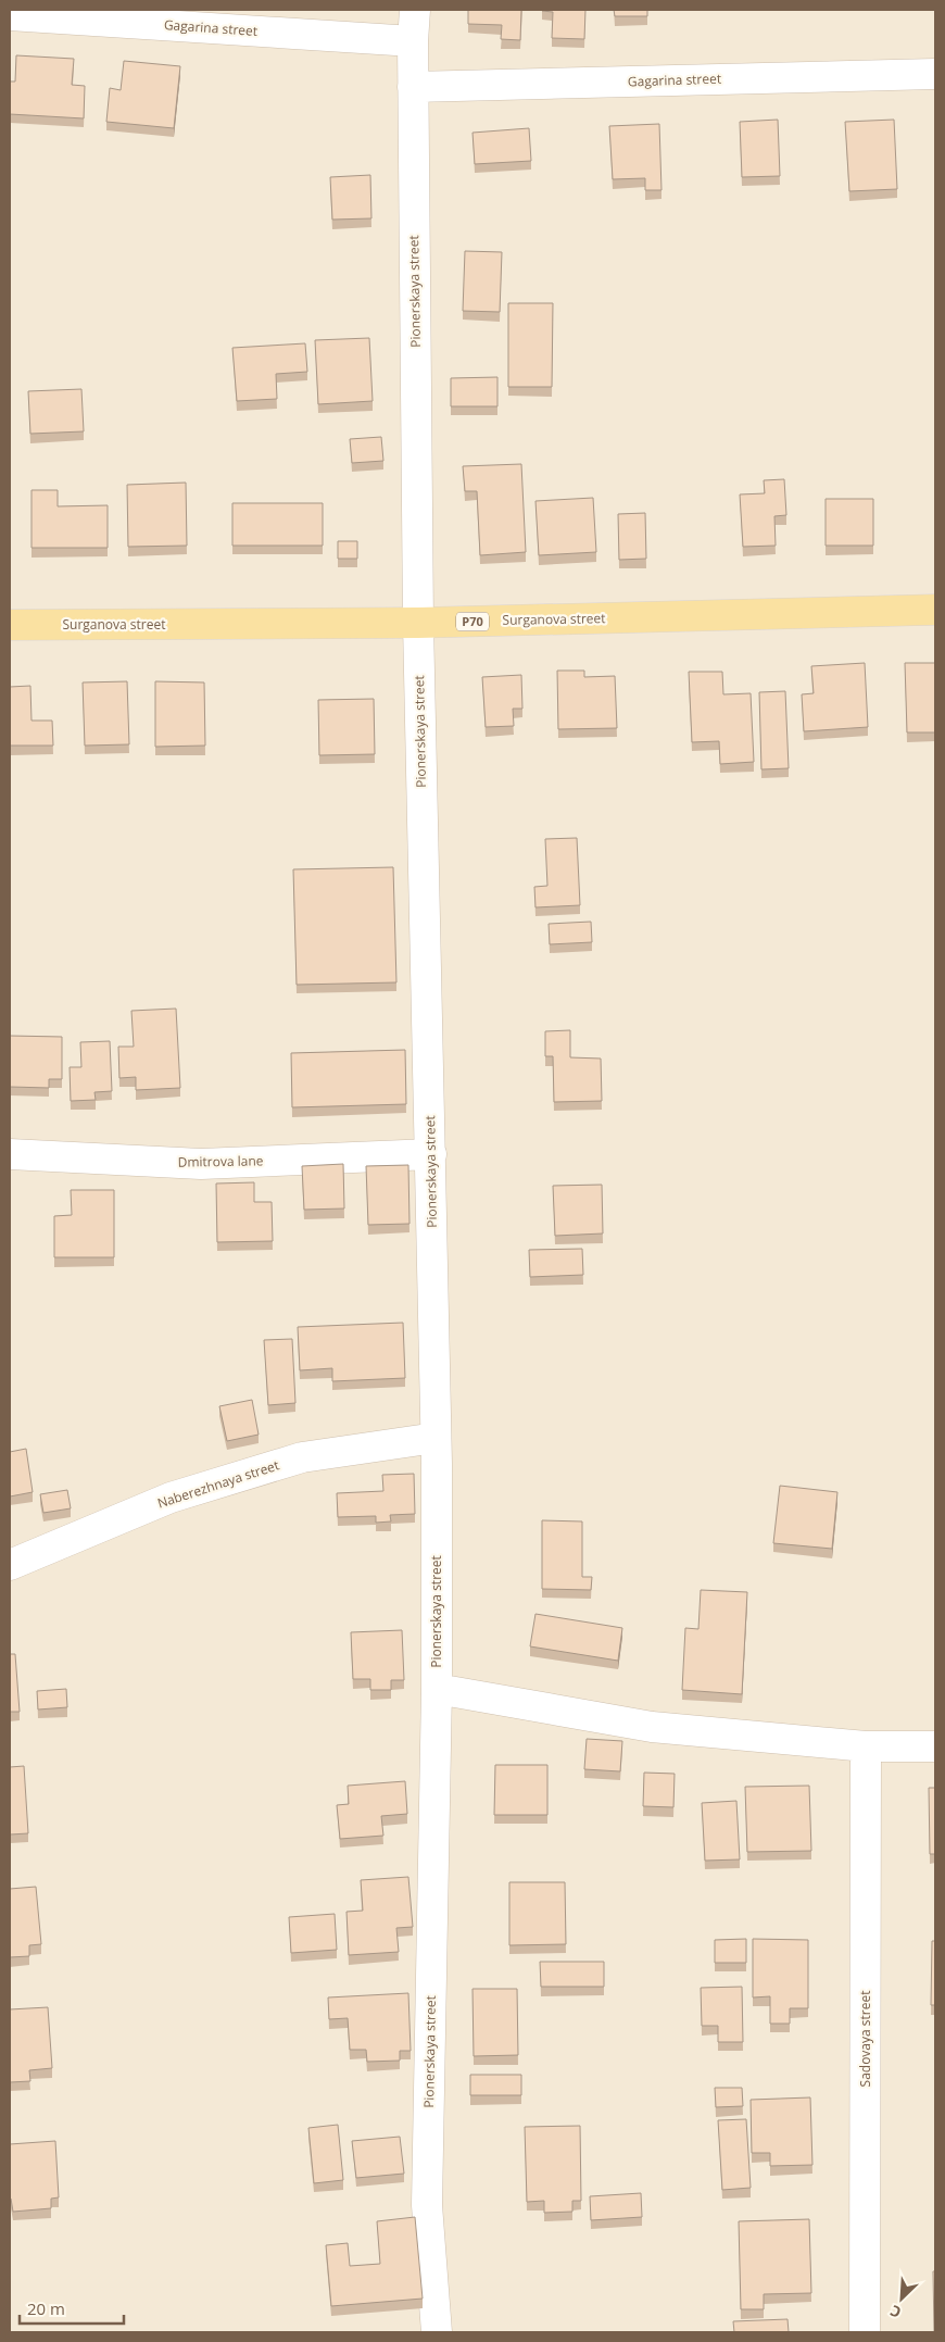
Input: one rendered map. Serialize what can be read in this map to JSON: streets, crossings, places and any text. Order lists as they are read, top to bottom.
{
  "streets": {
    "main road": ["Surganova street", "Р70"],
    "street": [
      "Gagarina street",
      "Pionerskaya street",
      "Dmitrova lane",
      "Naberezhnaya street",
      "Sadovaya street"
    ]
  },
  "crossings": [
    ["Gagarina street", "Pionerskaya street"],
    ["Pionerskaya street", "Surganova street"],
    ["Pionerskaya street", "Dmitrova lane"],
    ["Pionerskaya street", "Naberezhnaya street"]
  ],
  "scale_bar": "20 m",
  "north": "bottom left"
}
